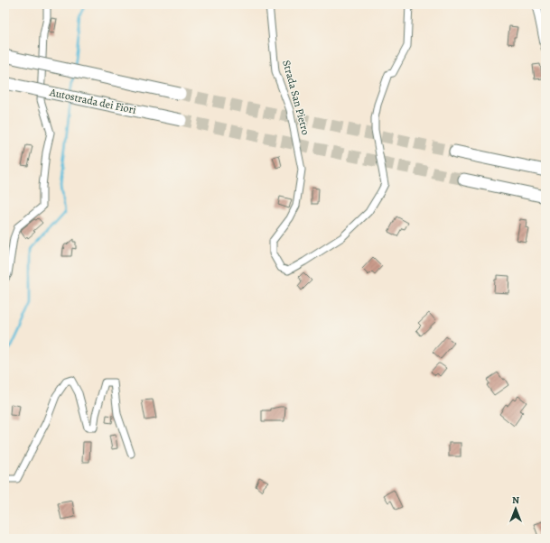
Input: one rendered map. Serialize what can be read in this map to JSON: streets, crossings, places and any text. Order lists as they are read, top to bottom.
{
  "streets": {
    "highway": ["Autostrada dei Fiori"],
    "street": ["Strada San Pietro"]
  },
  "north": "top"
}
